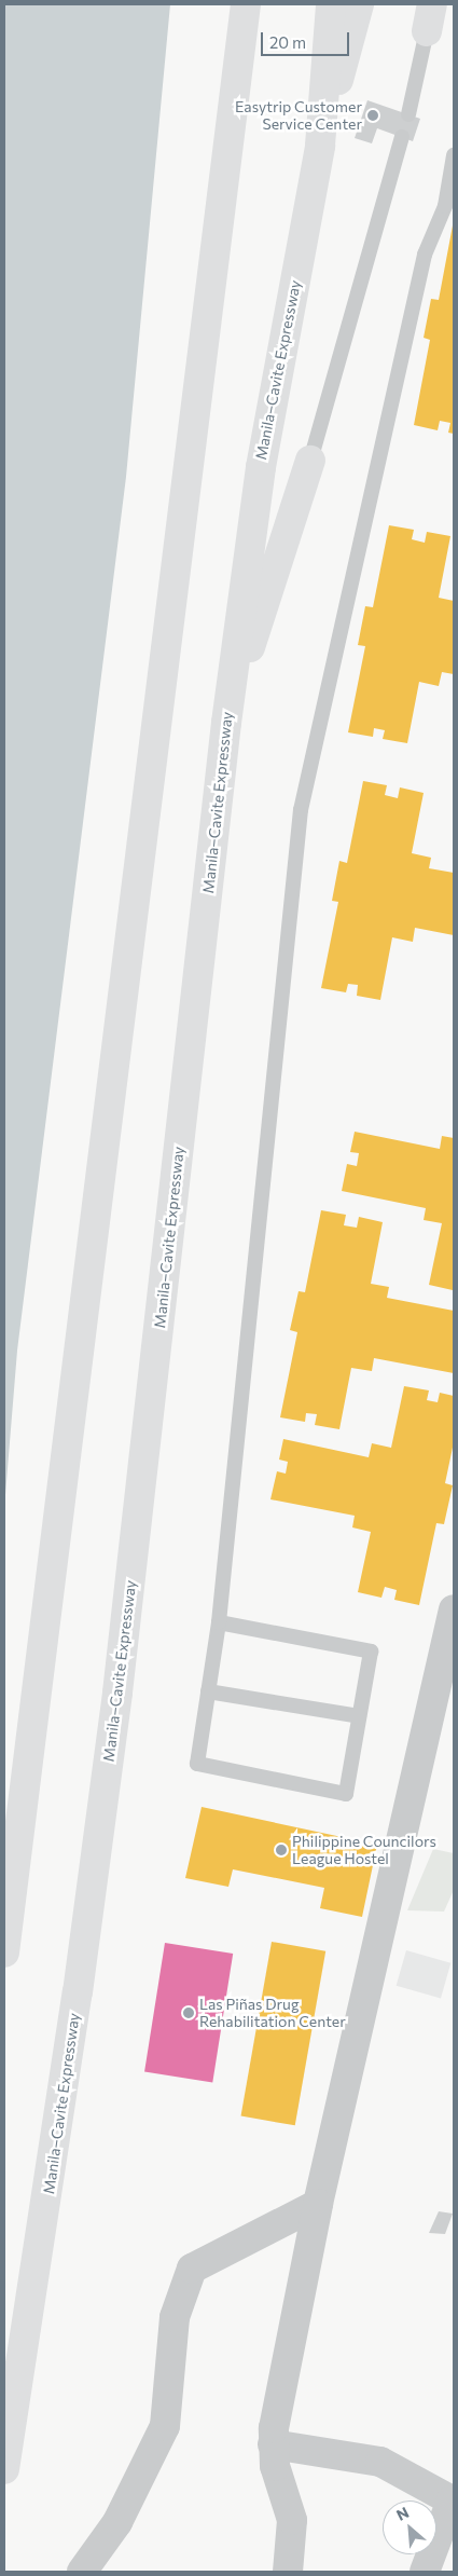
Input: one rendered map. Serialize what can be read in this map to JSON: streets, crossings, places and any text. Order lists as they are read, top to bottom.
{
  "streets": {
    "highway": ["Manila–Cavite Expressway"]
  },
  "places": ["Easytrip Customer Service Center", "Philippine Councilors League Hostel", "Las Piñas Drug Rehabilitation Center"],
  "scale_bar": "20 m",
  "north": "top left"
}
